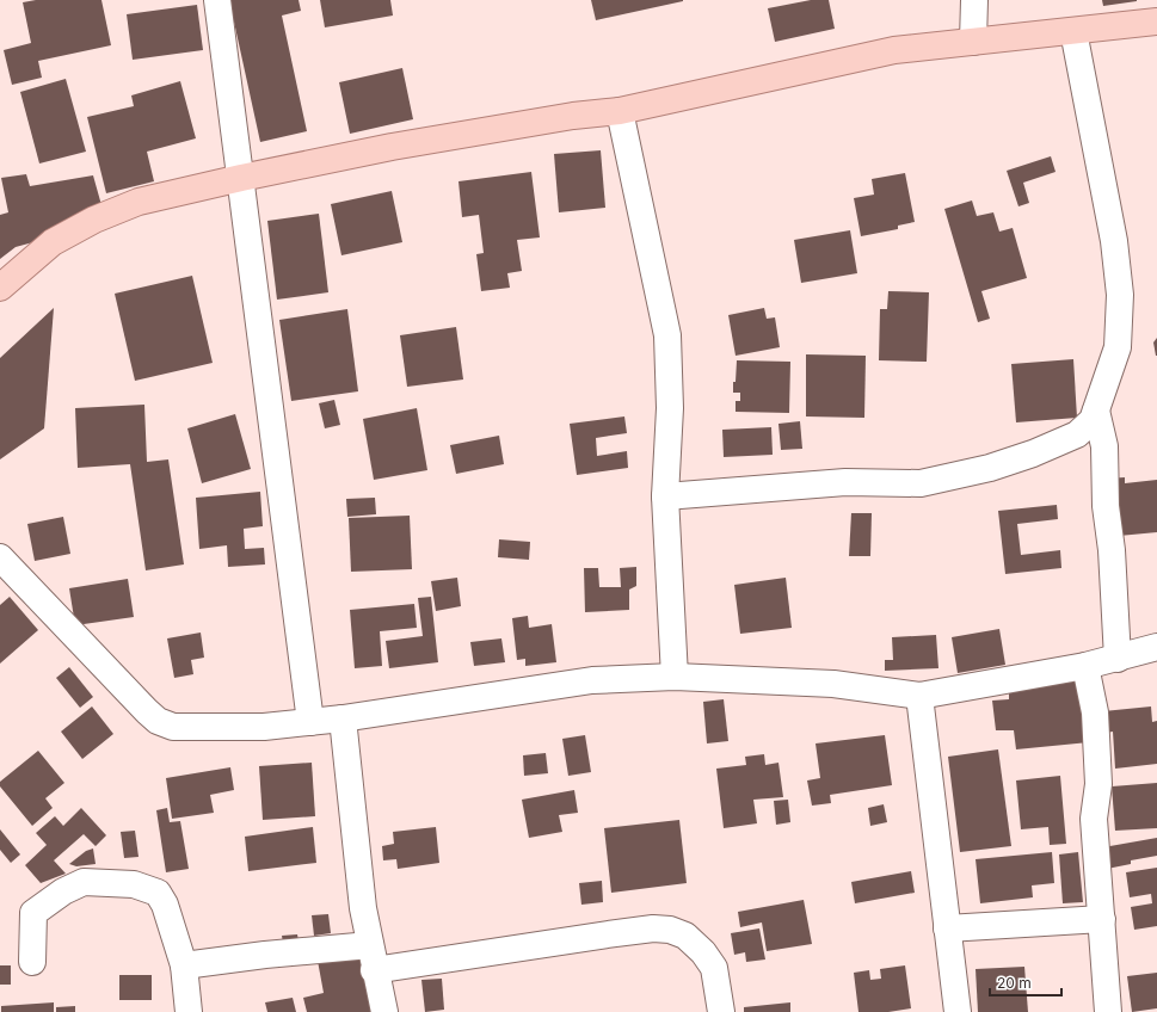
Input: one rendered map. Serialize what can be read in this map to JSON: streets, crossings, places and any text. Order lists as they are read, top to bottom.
{
  "scale_bar": "20 m"
}
